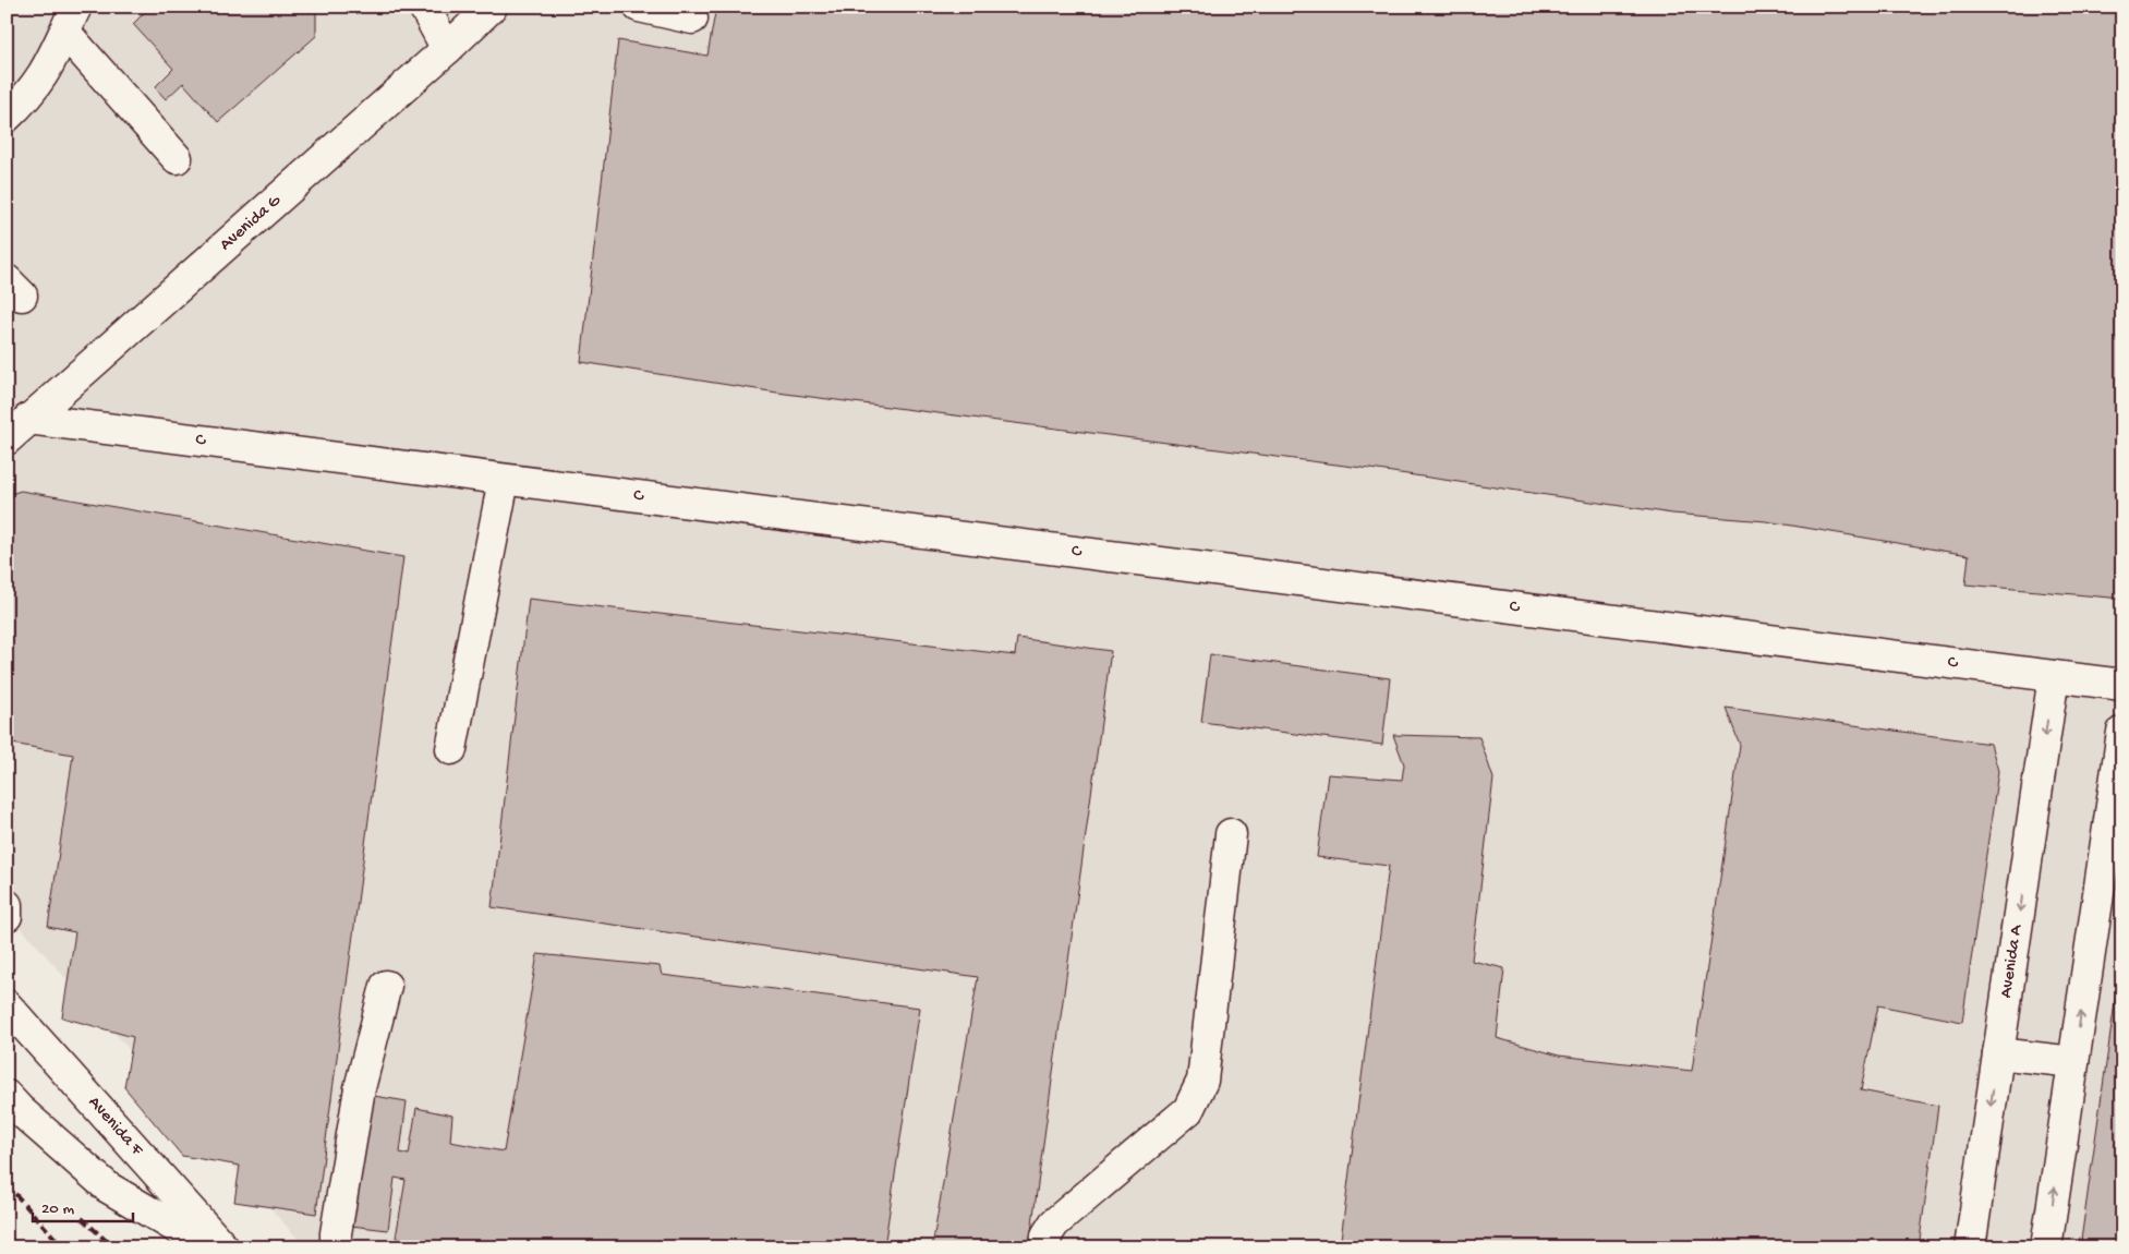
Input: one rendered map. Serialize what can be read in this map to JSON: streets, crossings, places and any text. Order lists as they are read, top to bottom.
{
  "streets": {
    "street": [
      "Avenida G",
      "C",
      "Avenida A",
      "Avenida F"
    ]
  },
  "crossings": [
    ["Avenida G", "C"],
    ["C", "Avenida A"]
  ],
  "scale_bar": "20 m"
}
